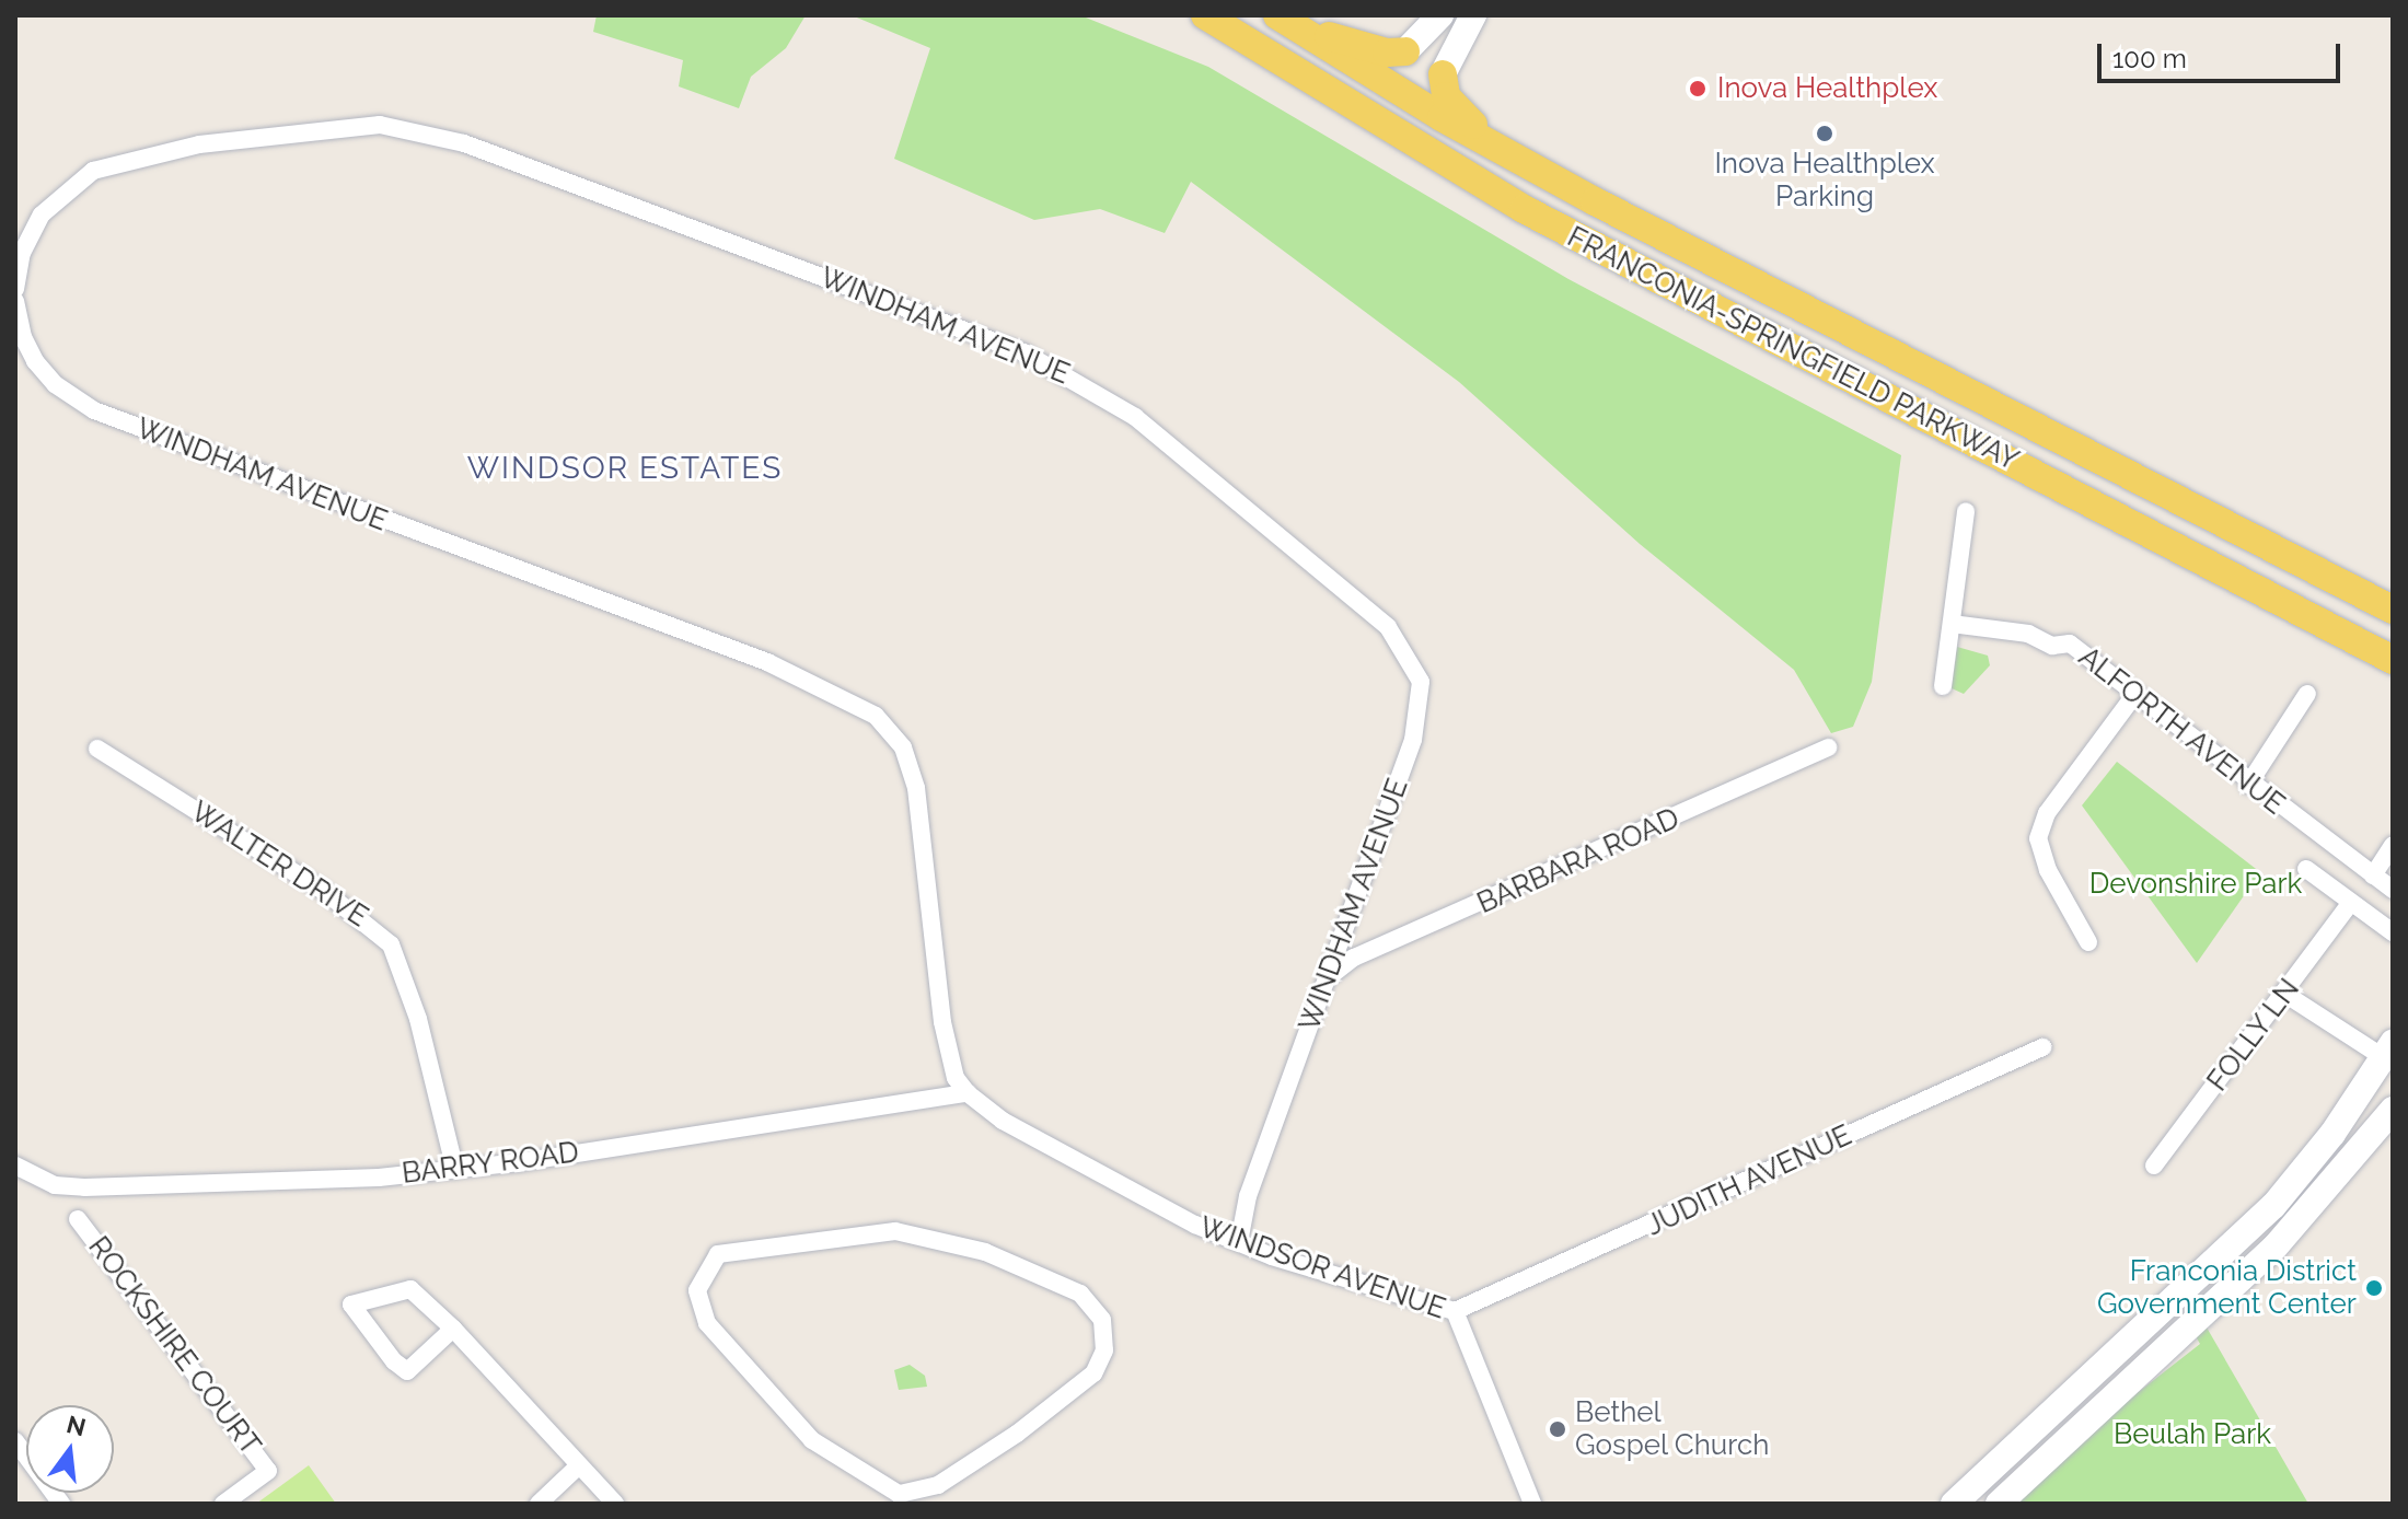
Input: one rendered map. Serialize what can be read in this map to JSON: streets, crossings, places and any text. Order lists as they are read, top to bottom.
{
  "streets": {
    "main road": ["FRANCONIA-SPRINGFIELD PARKWAY"],
    "street": [
      "WINDHAM AVENUE",
      "ALFORTH AVENUE",
      "BARBARA ROAD",
      "WALTER DRIVE",
      "FOLLY LN",
      "BARRY ROAD",
      "JUDITH AVENUE",
      "WINDSOR AVENUE",
      "ROCKSHIRE COURT"
    ]
  },
  "crossings": [
    ["WINDHAM AVENUE", "BARBARA ROAD"],
    ["WINDHAM AVENUE", "BARRY ROAD"],
    ["WINDHAM AVENUE", "WINDSOR AVENUE"],
    ["WALTER DRIVE", "BARRY ROAD"],
    ["BARRY ROAD", "WINDSOR AVENUE"],
    ["JUDITH AVENUE", "WINDSOR AVENUE"]
  ],
  "districts": ["WINDSOR ESTATES"],
  "parks": ["Devonshire Park", "Beulah Park"],
  "places": [
    "Inova Healthplex",
    "Inova Healthplex Parking",
    "Franconia District Government Center",
    "Bethel Gospel Church"
  ],
  "scale_bar": "100 m",
  "north": "top"
}
